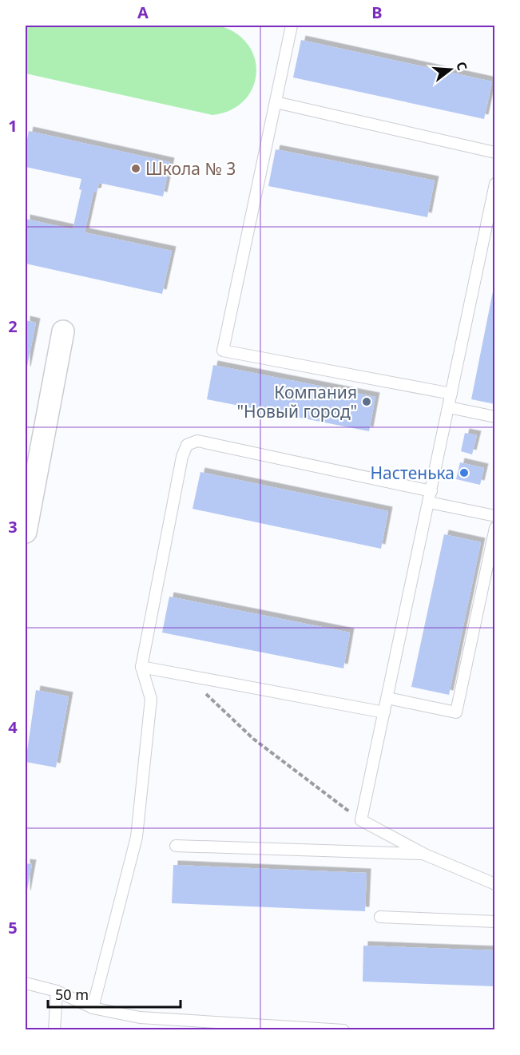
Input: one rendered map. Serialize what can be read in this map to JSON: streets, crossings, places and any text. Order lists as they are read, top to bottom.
{
  "places": ["Школа № 3", "Компания \"Новый город\"", "Настенька"],
  "scale_bar": "50 m",
  "north": "right",
  "grid": {
    "columns": ["A", "B"],
    "rows": [
      "1",
      "2",
      "3",
      "4",
      "5"
    ]
  }
}
